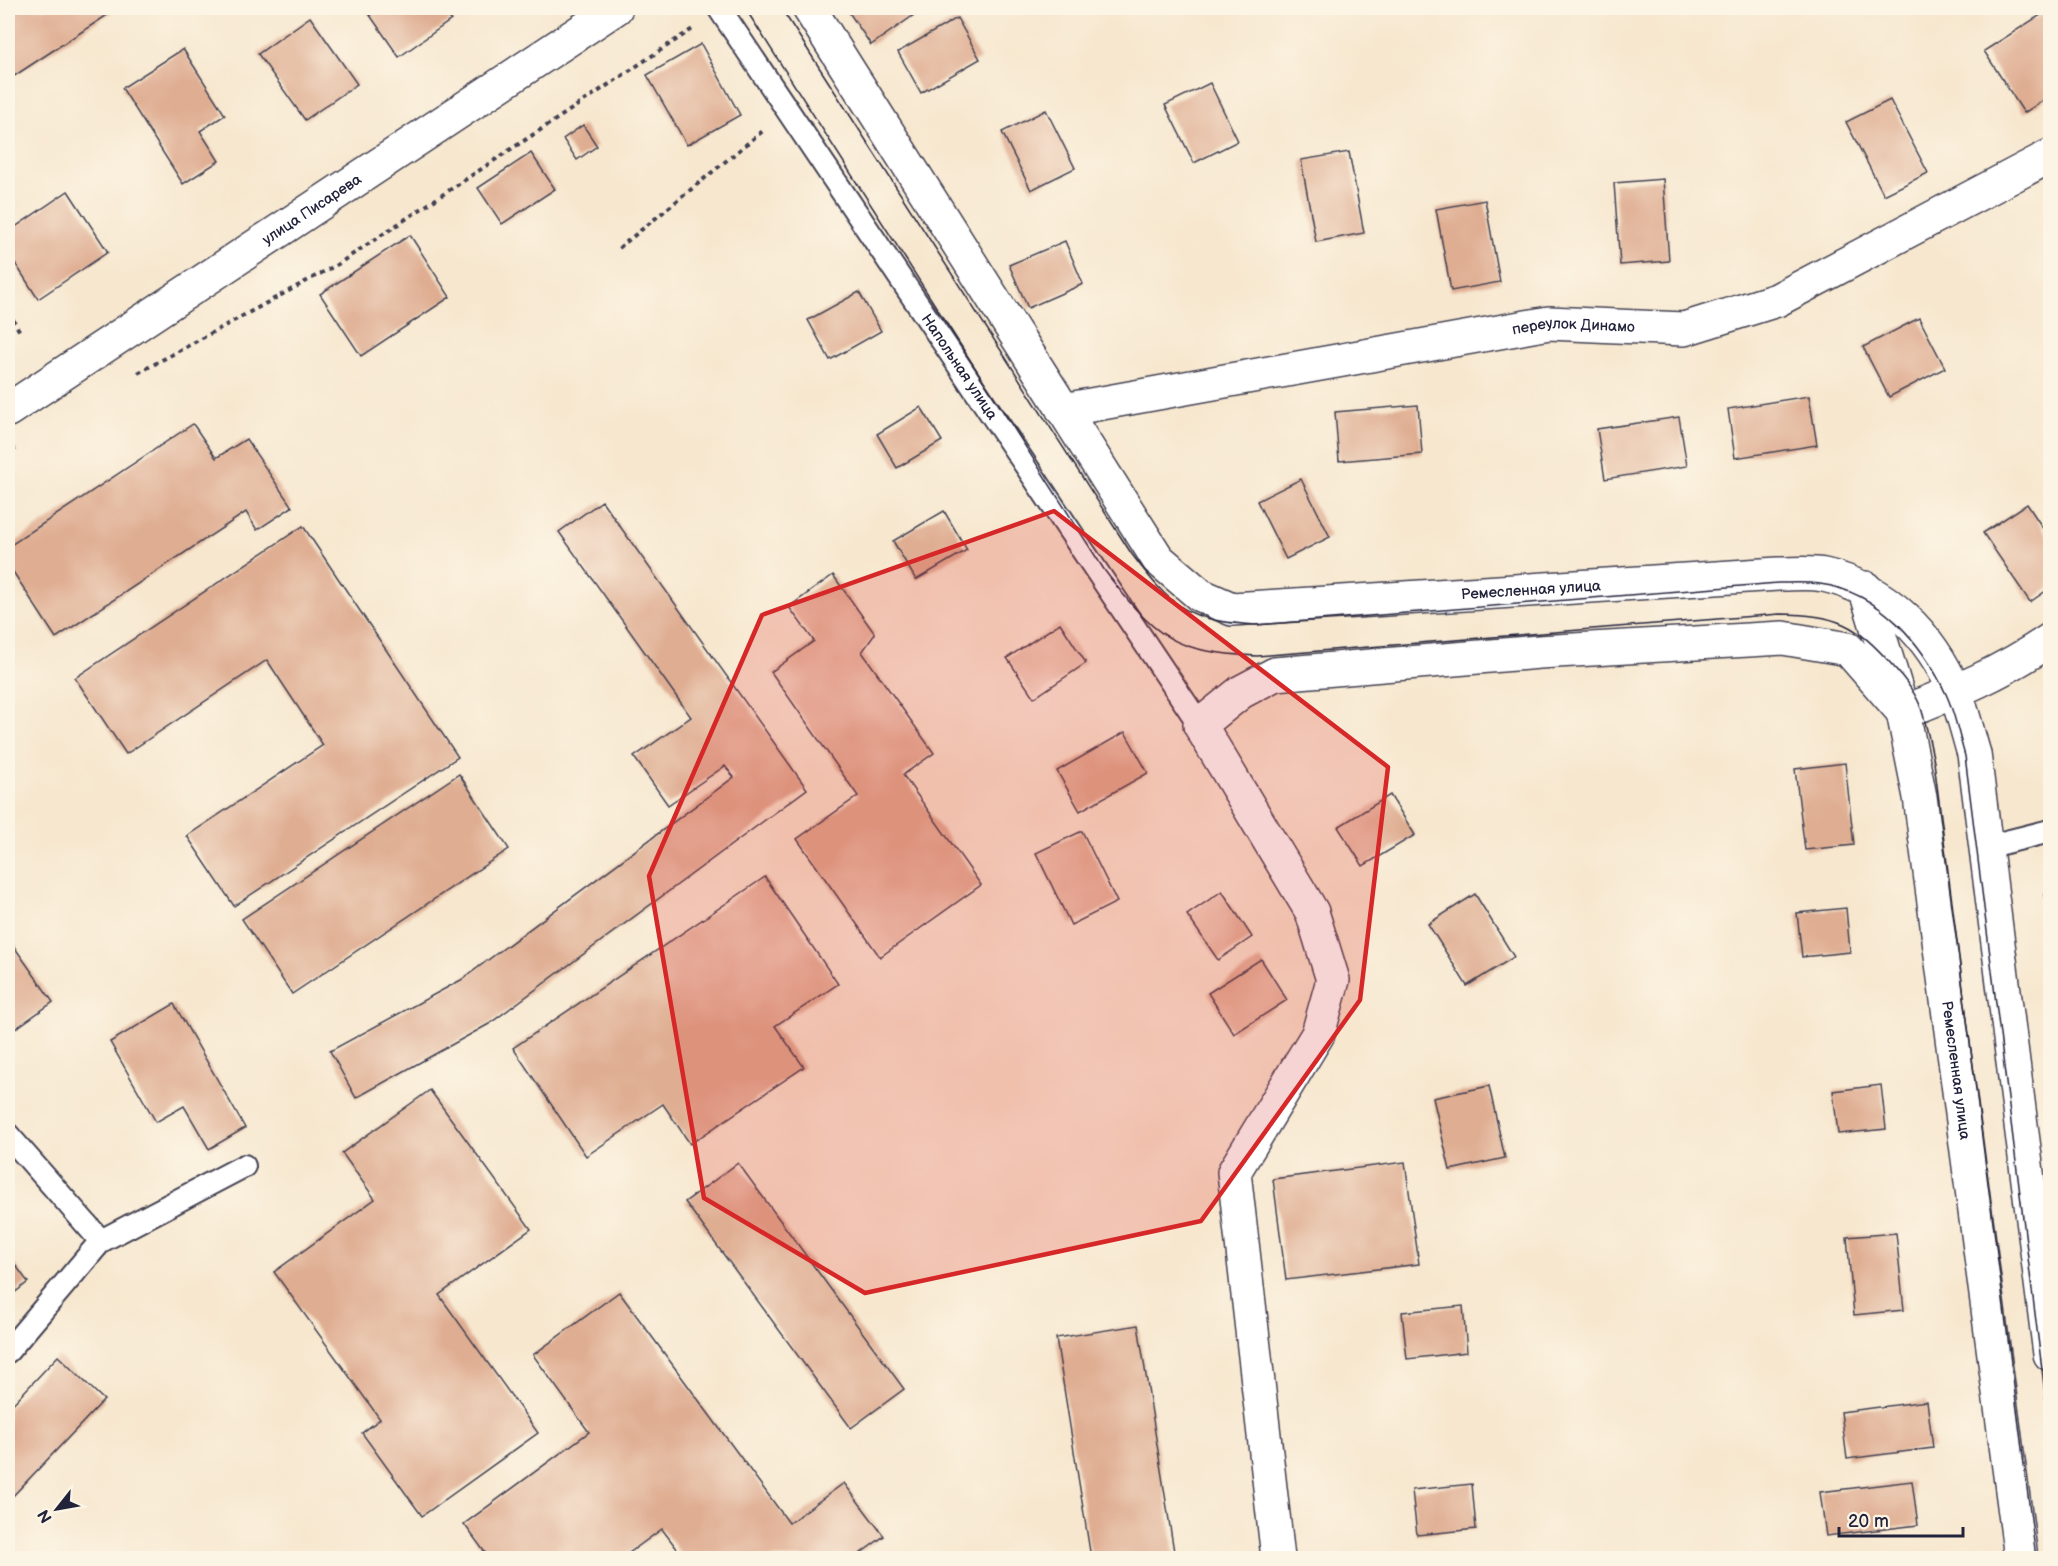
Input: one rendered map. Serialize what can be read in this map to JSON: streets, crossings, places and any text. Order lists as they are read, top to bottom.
{
  "streets": {
    "street": ["улица Писарева", "переулок Динамо", "Ремесленная улица"],
    "lane": ["Напольная улица"]
  },
  "crossings": [
    ["переулок Динамо", "Ремесленная улица"]
  ],
  "scale_bar": "20 m",
  "north": "bottom left"
}
